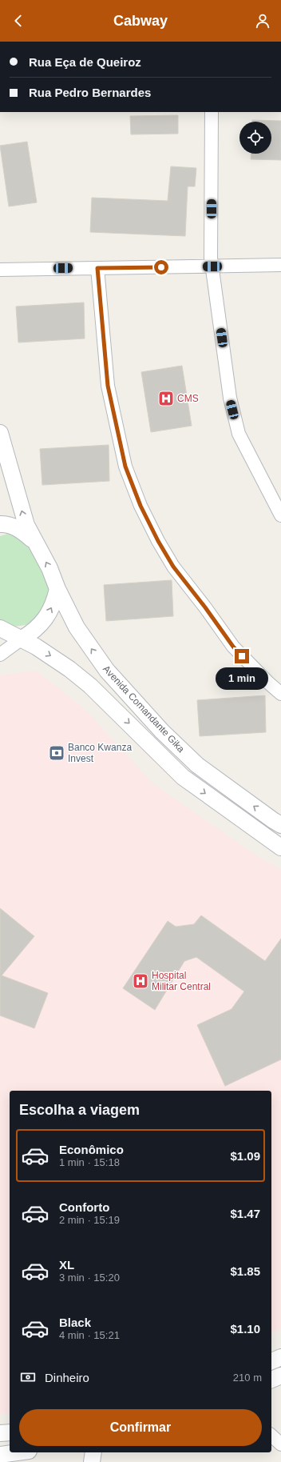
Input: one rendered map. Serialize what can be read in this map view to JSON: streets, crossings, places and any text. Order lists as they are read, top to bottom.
{
  "streets": {
    "street": ["Avenida Comandante Gika"]
  },
  "places": {
    "hospital": ["CMS", "Hospital Militar Central"],
    "bank": ["Banco Kwanza Invest"]
  },
  "page": {
    "header": "Cabway",
    "banner": ["Rua Eça de Queiroz", "Rua Pedro Bernardes"],
    "bubble": "1 min",
    "heading": "Escolha a viagem",
    "list": [
      {
        "name": "Econômico",
        "note": "1 min · 15:18",
        "value": "$1.09"
      },
      {
        "name": "Conforto",
        "note": "2 min · 15:19",
        "value": "$1.47"
      },
      {
        "name": "XL",
        "note": "3 min · 15:20",
        "value": "$1.85"
      },
      {
        "name": "Black",
        "note": "4 min · 15:21",
        "value": "$1.10"
      }
    ],
    "pay": ["Dinheiro", "210 m"],
    "buttons": "Confirmar"
  }
}
